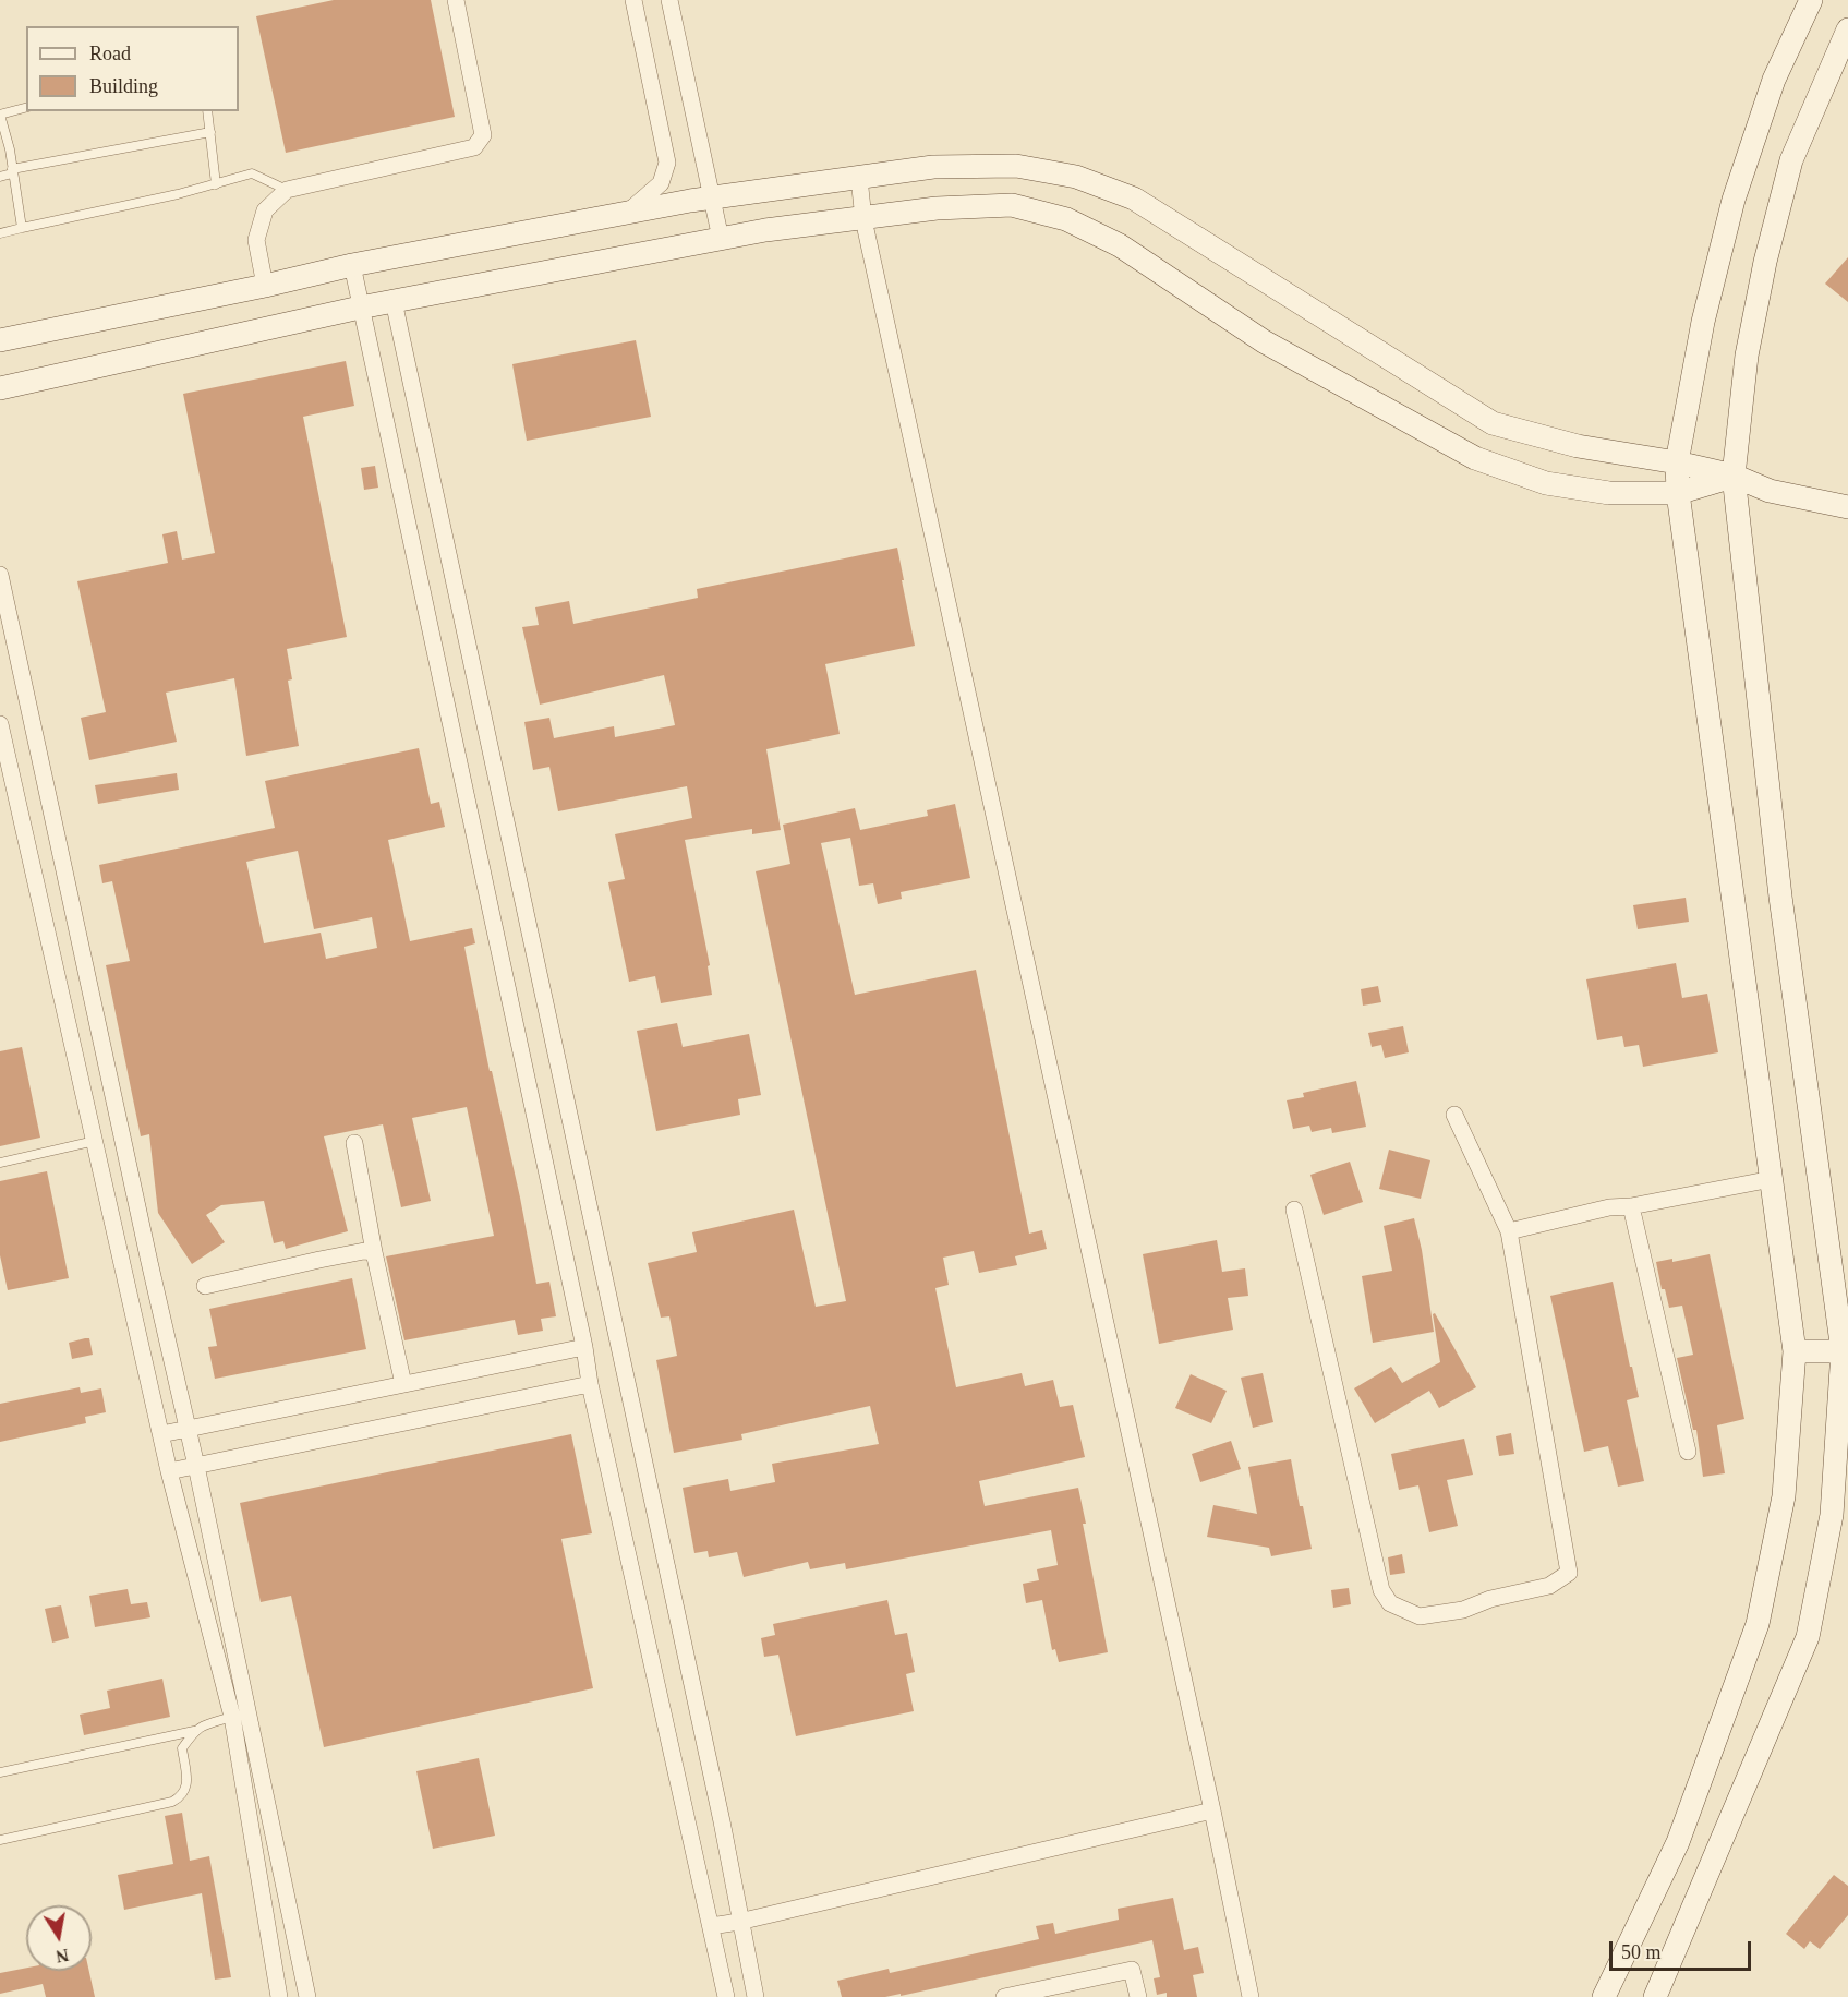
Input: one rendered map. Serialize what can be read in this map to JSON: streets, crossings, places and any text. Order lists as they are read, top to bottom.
{
  "legend": ["Road", "Building"],
  "scale_bar": "50 m",
  "north": "bottom"
}
